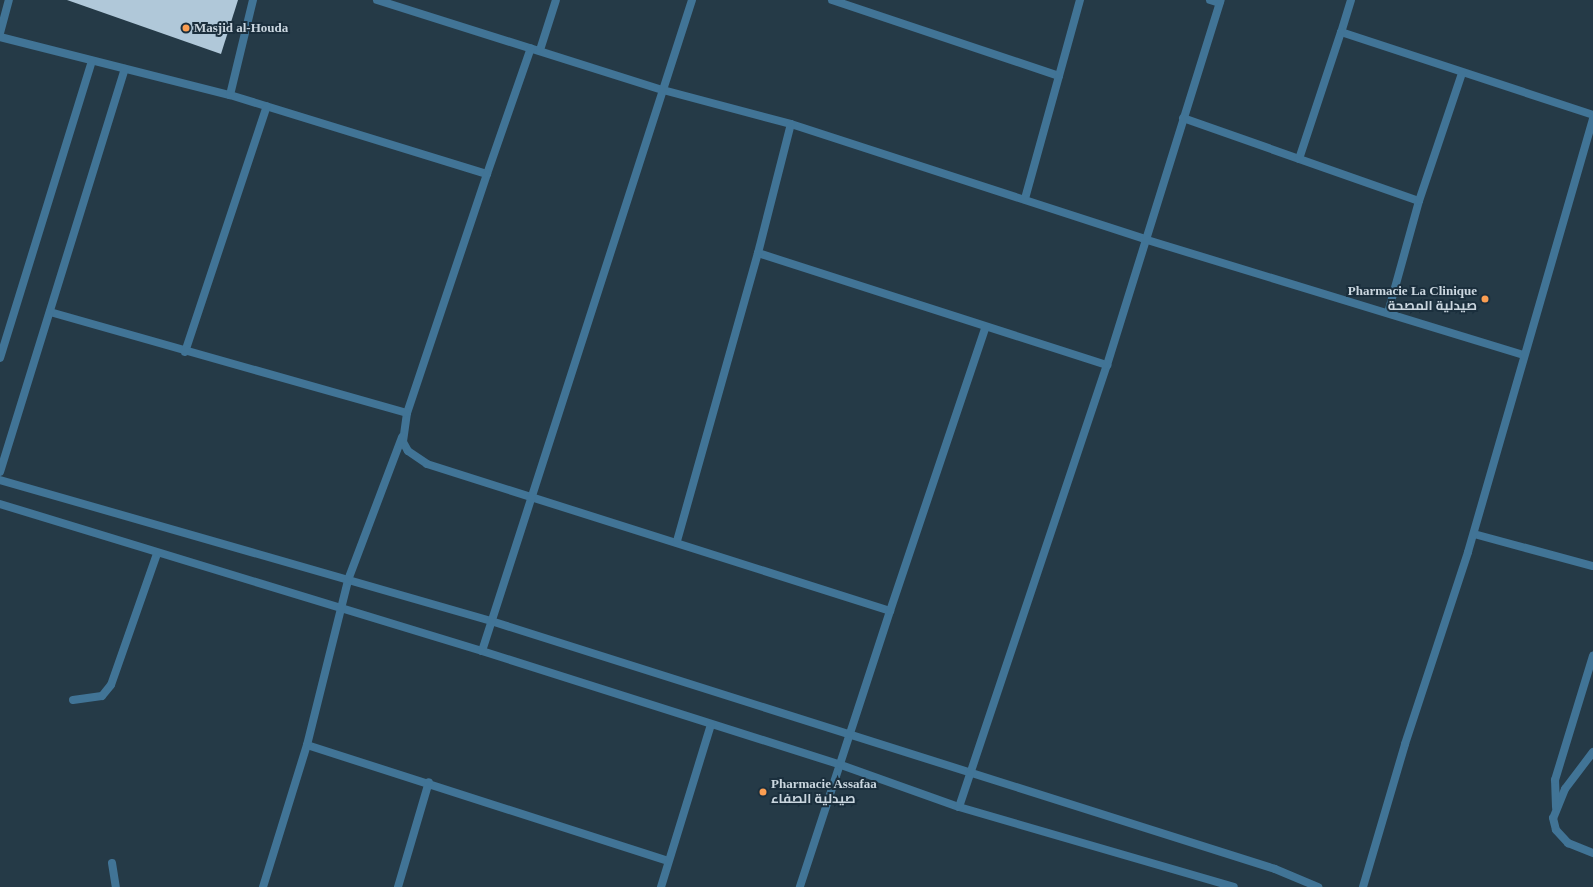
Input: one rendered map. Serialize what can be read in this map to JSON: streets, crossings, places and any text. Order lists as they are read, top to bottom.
{
  "places": ["Masjid al-Houda", "Pharmacie La Clinique صيدلية المصحة", "Pharmacie Assafaa صيدلية الصفاء"]
}
